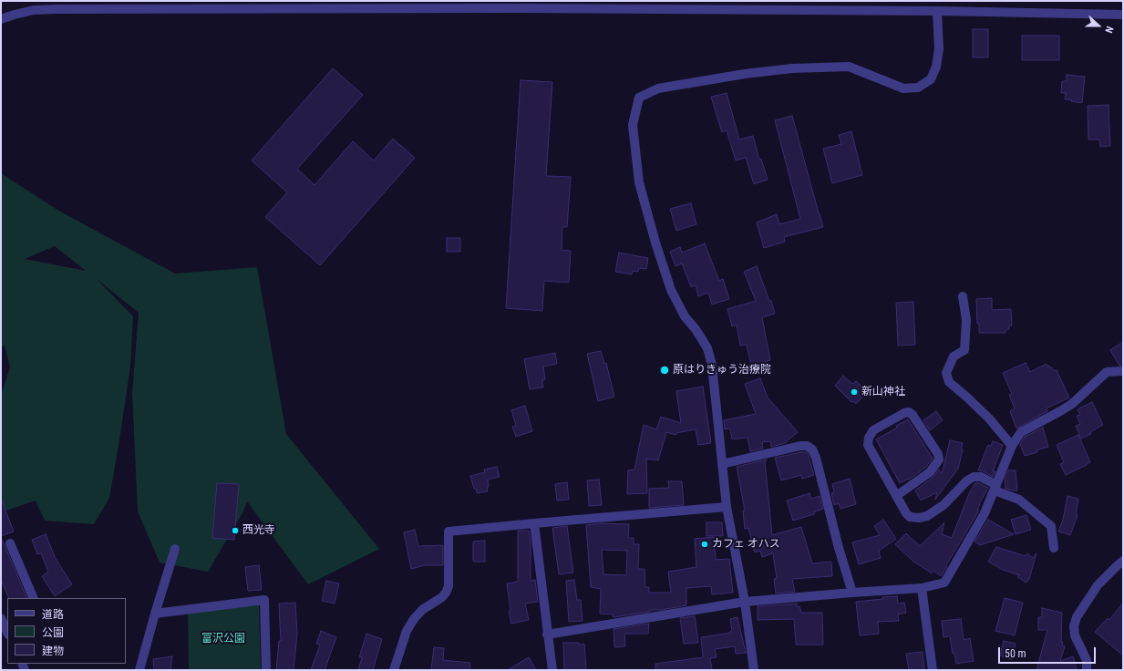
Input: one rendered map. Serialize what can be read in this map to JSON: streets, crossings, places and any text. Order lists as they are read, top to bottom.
{
  "parks": ["富沢公園"],
  "places": [
    "原はりきゅう治療院",
    "新山神社",
    "西光寺",
    "カフェ オハス"
  ],
  "legend": ["道路", "公園", "建物"],
  "scale_bar": "50 m",
  "north": "right"
}
